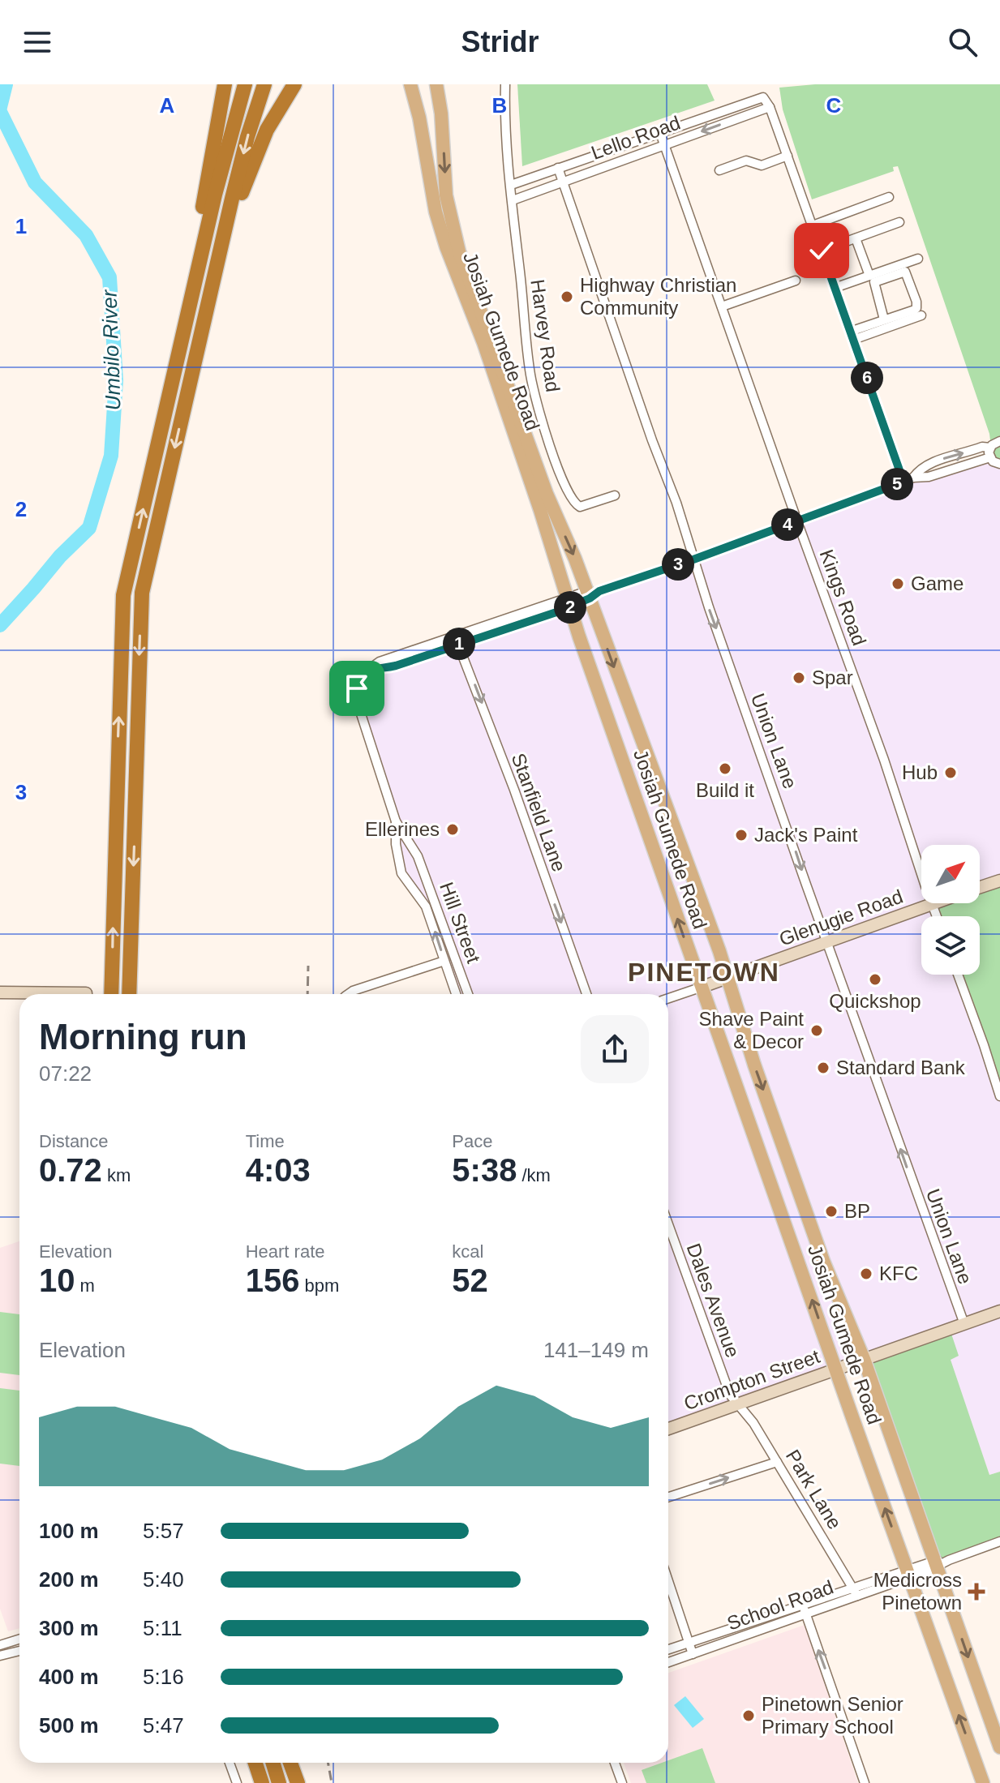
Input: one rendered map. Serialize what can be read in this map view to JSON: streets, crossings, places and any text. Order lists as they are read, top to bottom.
{
  "streets": {
    "main road": ["Josiah Gumede Road"],
    "street": [
      "Lello Road",
      "Harvey Road",
      "Kings Road",
      "Union Lane",
      "Stanfield Lane",
      "Glenugie Road",
      "Hill Street",
      "Dales Avenue",
      "Crompton Street",
      "Park Lane",
      "School Road"
    ]
  },
  "crossings": [
    ["Lello Road", "Harvey Road"],
    ["Lello Road", "Kings Road"],
    ["Lello Road", "Union Lane"],
    ["Josiah Gumede Road", "Glenugie Road"],
    ["Josiah Gumede Road", "Crompton Street"],
    ["Josiah Gumede Road", "School Road"],
    ["Kings Road", "Glenugie Road"],
    ["Union Lane", "Glenugie Road"],
    ["Union Lane", "Crompton Street"],
    ["Stanfield Lane", "Hill Street"],
    ["Dales Avenue", "Crompton Street"],
    ["Dales Avenue", "Park Lane"],
    ["Crompton Street", "Park Lane"],
    ["Park Lane", "School Road"]
  ],
  "one_way": ["Stanfield Lane"],
  "districts": ["PINETOWN"],
  "water": ["Umbilo River"],
  "places": {
    "other": [
      "Highway Christian Community",
      "Game",
      "Spar",
      "Build it",
      "Hub",
      "Ellerines",
      "Jack's Paint",
      "Quickshop",
      "Shave Paint & Decor",
      "Standard Bank",
      "BP",
      "KFC",
      "Pinetown Senior Primary School"
    ],
    "health": ["Medicross Pinetown"]
  },
  "north": "top right",
  "page": {
    "header": "Stridr",
    "pins": [
      "6",
      "5",
      "4",
      "3",
      "2",
      "1"
    ],
    "heading": ["Morning run", "07:22"],
    "stats": [
      ["Distance", "0.72 km"],
      ["Time", "4:03"],
      ["Pace", "5:38 /km"],
      ["Elevation", "10 m"],
      ["Heart rate", "156 bpm"],
      ["kcal", "52"]
    ],
    "chart": ["Elevation", "141–149 m"],
    "list": [
      {
        "name": "100 m",
        "note": "5:57"
      },
      {
        "name": "200 m",
        "note": "5:40"
      },
      {
        "name": "300 m",
        "note": "5:11"
      },
      {
        "name": "400 m",
        "note": "5:16"
      },
      {
        "name": "500 m",
        "note": "5:47"
      }
    ]
  },
  "grid": {
    "columns": ["A", "B", "C"],
    "rows": ["1", "2", "3"]
  }
}
